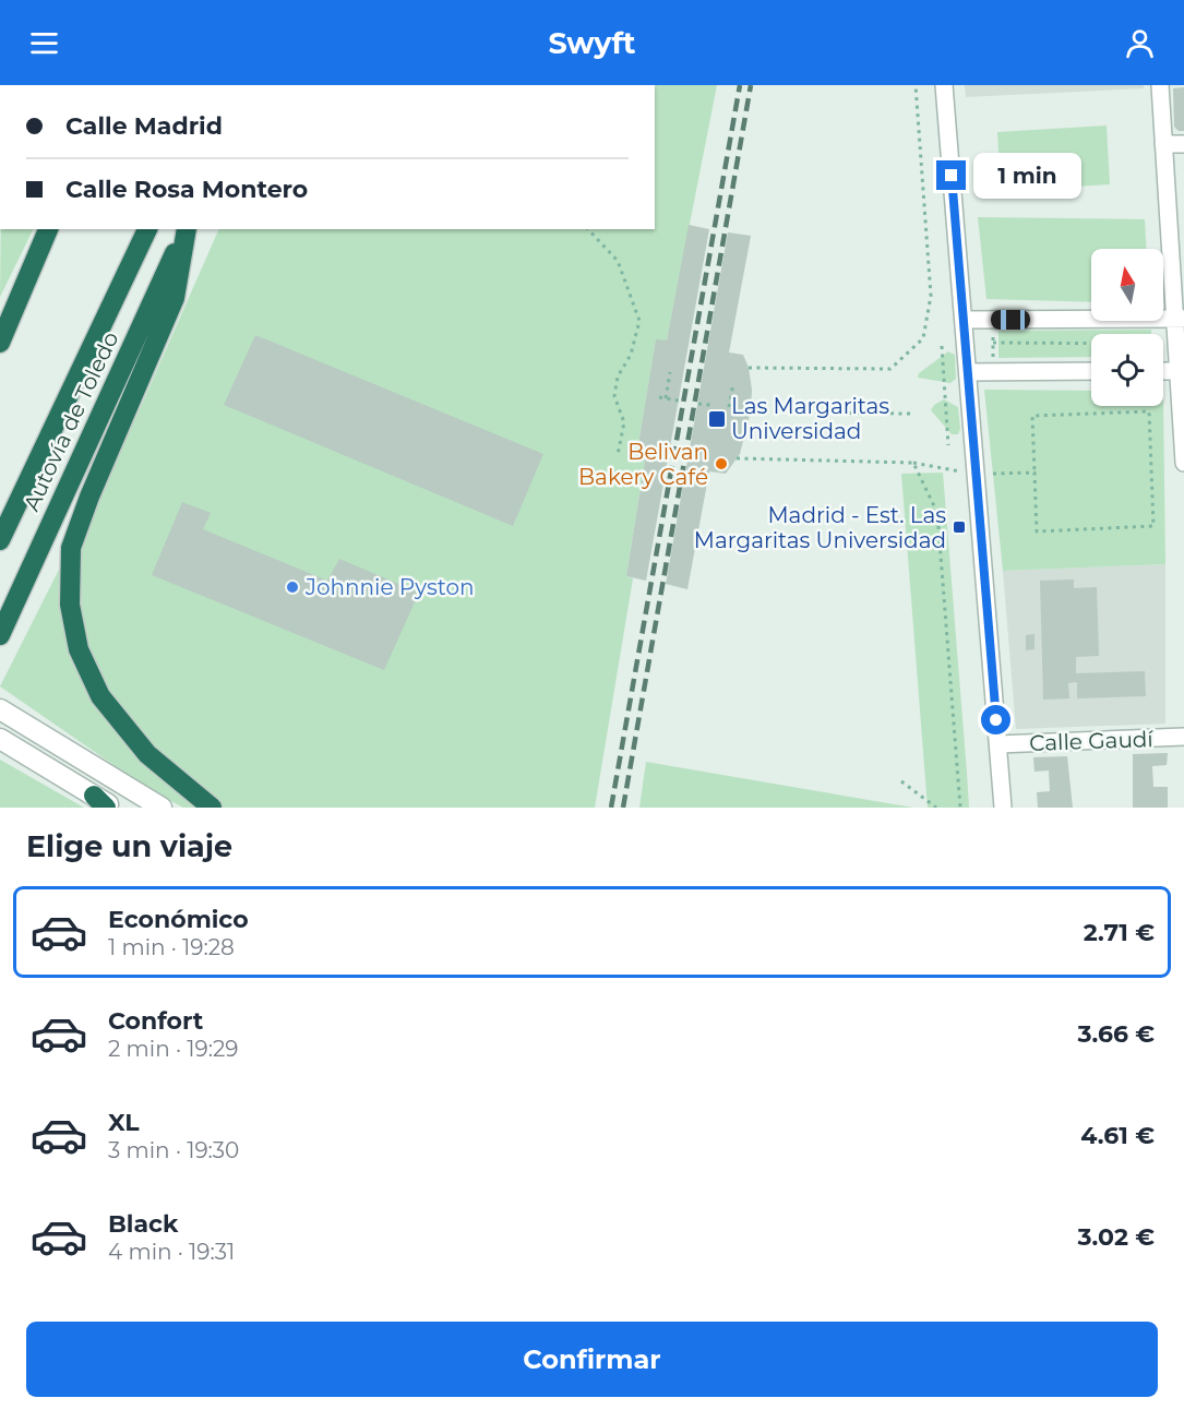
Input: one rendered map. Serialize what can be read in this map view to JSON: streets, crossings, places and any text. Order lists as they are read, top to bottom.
{
  "streets": {
    "highway": ["Autovía de Toledo"],
    "street": ["Calle Gaudí"]
  },
  "places": {
    "transit": ["Las Margaritas Universidad", "Madrid - Est. Las Margaritas Universidad"],
    "other": ["Belivan Bakery Café", "Johnnie Pyston"]
  },
  "north": "top",
  "page": {
    "header": "Swyft",
    "banner": ["Calle Madrid", "Calle Rosa Montero"],
    "bubble": "1 min",
    "heading": "Elige un viaje",
    "list": [
      {
        "name": "Económico",
        "note": "1 min · 19:28",
        "value": "2.71 €"
      },
      {
        "name": "Confort",
        "note": "2 min · 19:29",
        "value": "3.66 €"
      },
      {
        "name": "XL",
        "note": "3 min · 19:30",
        "value": "4.61 €"
      },
      {
        "name": "Black",
        "note": "4 min · 19:31",
        "value": "3.02 €"
      }
    ],
    "buttons": "Confirmar"
  }
}
